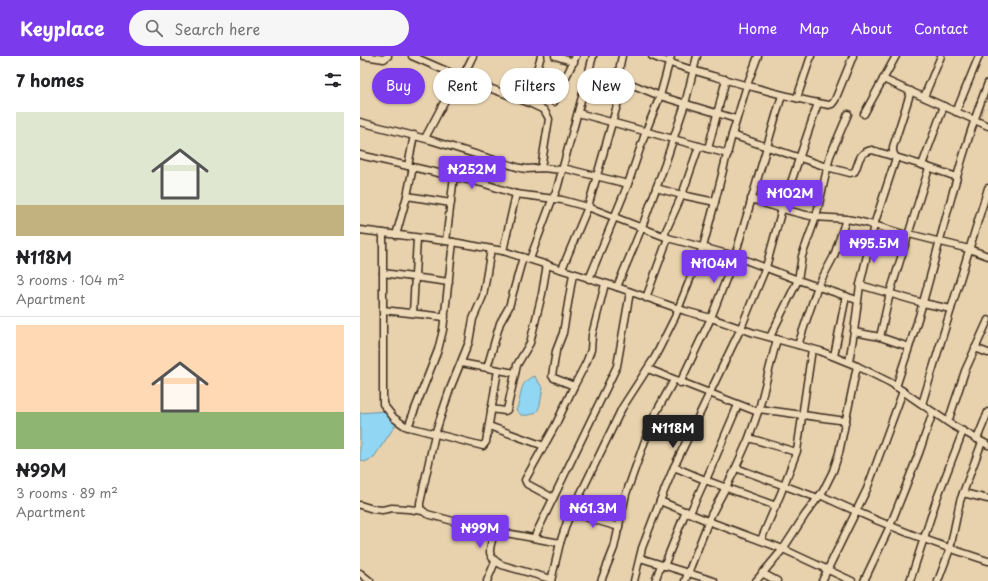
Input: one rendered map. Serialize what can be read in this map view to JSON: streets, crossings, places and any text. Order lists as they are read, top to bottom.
{
  "page": {
    "header": "Keyplace",
    "search": "Search here",
    "nav": [
      "Home",
      "Map",
      "About",
      "Contact"
    ],
    "heading": "7 homes",
    "chip": [
      "Buy",
      "Rent",
      "Filters",
      "New"
    ],
    "list": [
      {
        "name": "₦118M",
        "note": "3 rooms · 104 m² · Apartment"
      },
      {
        "name": "₦99M",
        "note": "3 rooms · 89 m² · Apartment"
      }
    ],
    "price": [
      "₦252M",
      "₦102M",
      "₦95.5M",
      "₦104M",
      "₦118M",
      "₦61.3M",
      "₦99M"
    ]
  }
}
